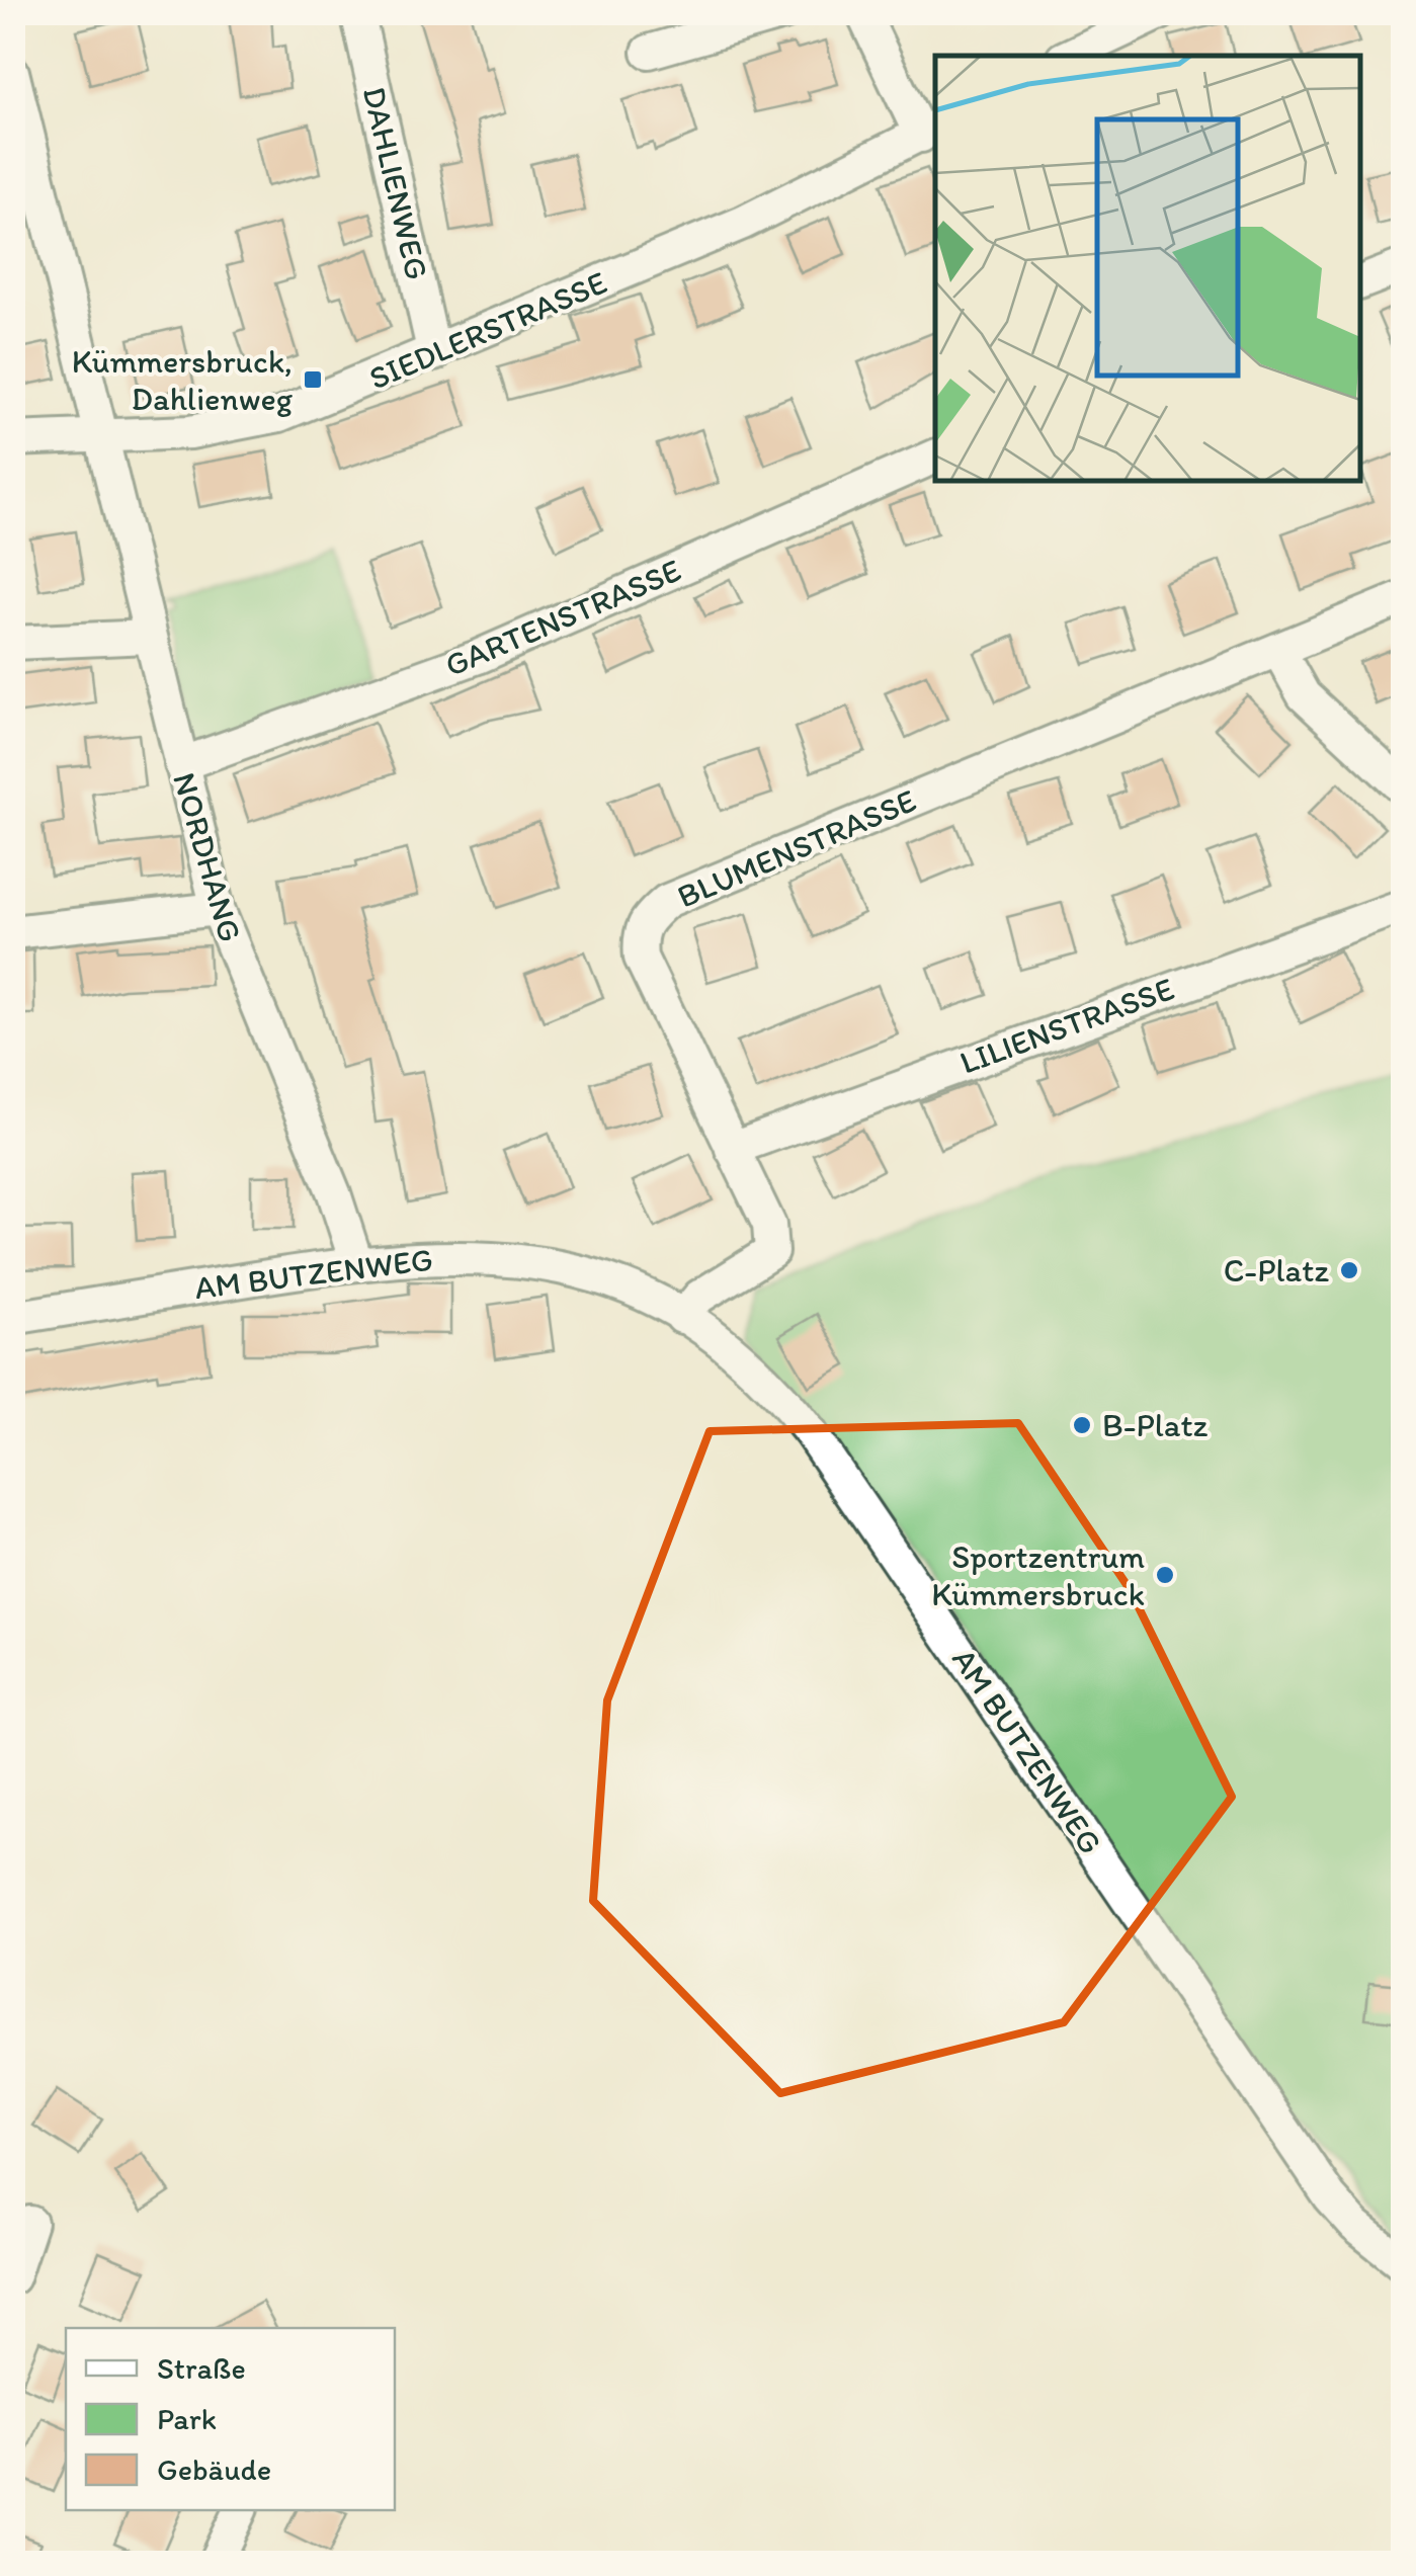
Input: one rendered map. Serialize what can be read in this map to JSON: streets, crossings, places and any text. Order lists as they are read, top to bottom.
{
  "streets": {
    "street": [
      "DAHLIENWEG",
      "SIEDLERSTRASSE",
      "GARTENSTRASSE",
      "BLUMENSTRASSE",
      "NORDHANG",
      "LILIENSTRASSE",
      "AM BUTZENWEG"
    ]
  },
  "crossings": [
    ["DAHLIENWEG", "SIEDLERSTRASSE"],
    ["SIEDLERSTRASSE", "NORDHANG"],
    ["GARTENSTRASSE", "NORDHANG"],
    ["BLUMENSTRASSE", "LILIENSTRASSE"],
    ["BLUMENSTRASSE", "AM BUTZENWEG"],
    ["NORDHANG", "AM BUTZENWEG"]
  ],
  "places": {
    "transit": ["Kümmersbruck, Dahlienweg"],
    "other": ["C-Platz", "B-Platz", "Sportzentrum Kümmersbruck"]
  },
  "legend": ["Straße", "Park", "Gebäude"]
}
